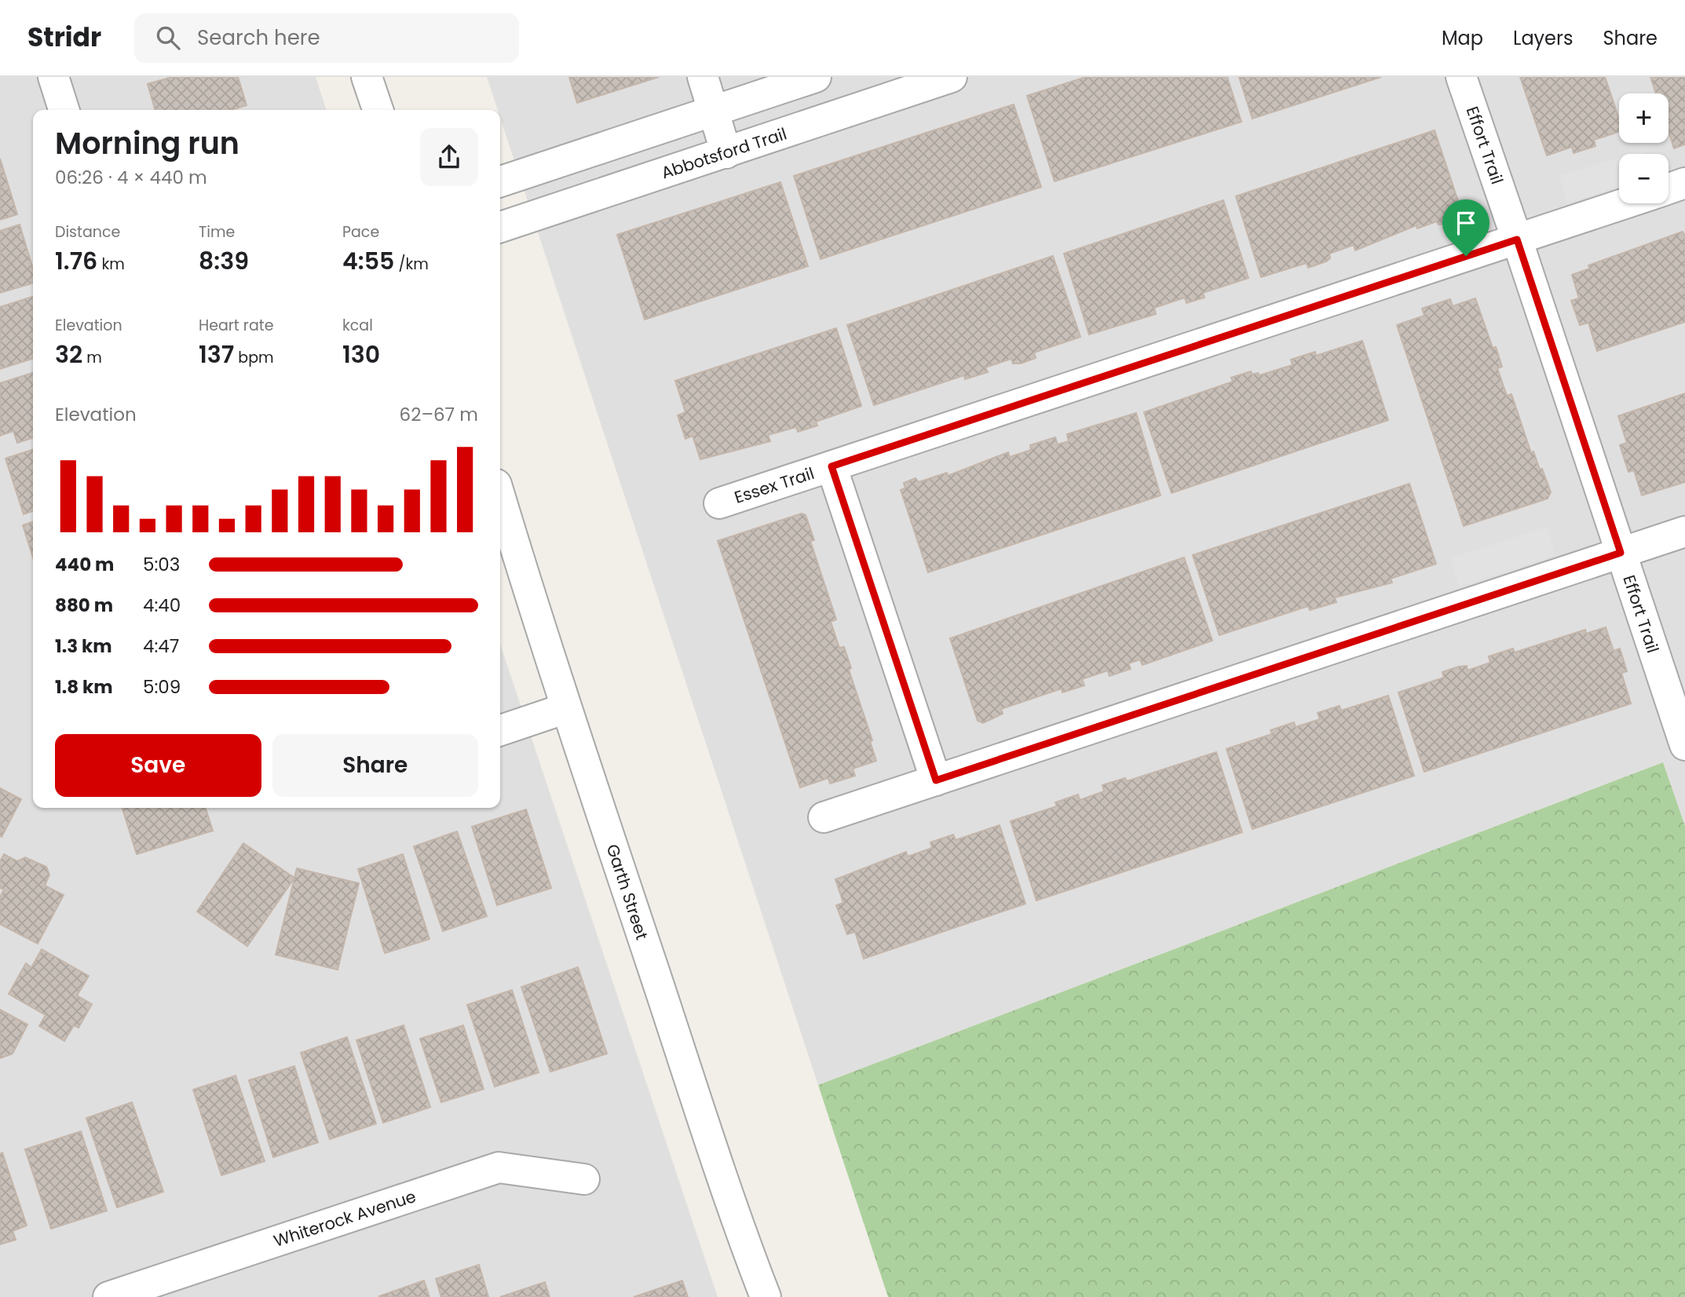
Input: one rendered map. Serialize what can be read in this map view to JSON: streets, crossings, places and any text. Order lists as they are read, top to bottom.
{
  "streets": {
    "street": [
      "Effort Trail",
      "Abbotsford Trail",
      "Essex Trail",
      "Garth Street",
      "Whiterock Avenue"
    ]
  },
  "crossings": [
    ["Effort Trail", "Essex Trail"]
  ],
  "page": {
    "header": "Stridr",
    "search": "Search here",
    "nav": ["Map", "Layers", "Share"],
    "map_buttons": ["+", "−"],
    "heading": ["Morning run", "06:26 · 4 × 440 m"],
    "stats": [
      ["Distance", "1.76 km"],
      ["Time", "8:39"],
      ["Pace", "4:55 /km"],
      ["Elevation", "32 m"],
      ["Heart rate", "137 bpm"],
      ["kcal", "130"]
    ],
    "chart": ["Elevation", "62–67 m"],
    "list": [
      {
        "name": "440 m",
        "note": "5:03"
      },
      {
        "name": "880 m",
        "note": "4:40"
      },
      {
        "name": "1.3 km",
        "note": "4:47"
      },
      {
        "name": "1.8 km",
        "note": "5:09"
      }
    ],
    "buttons": ["Save", "Share"]
  }
}
